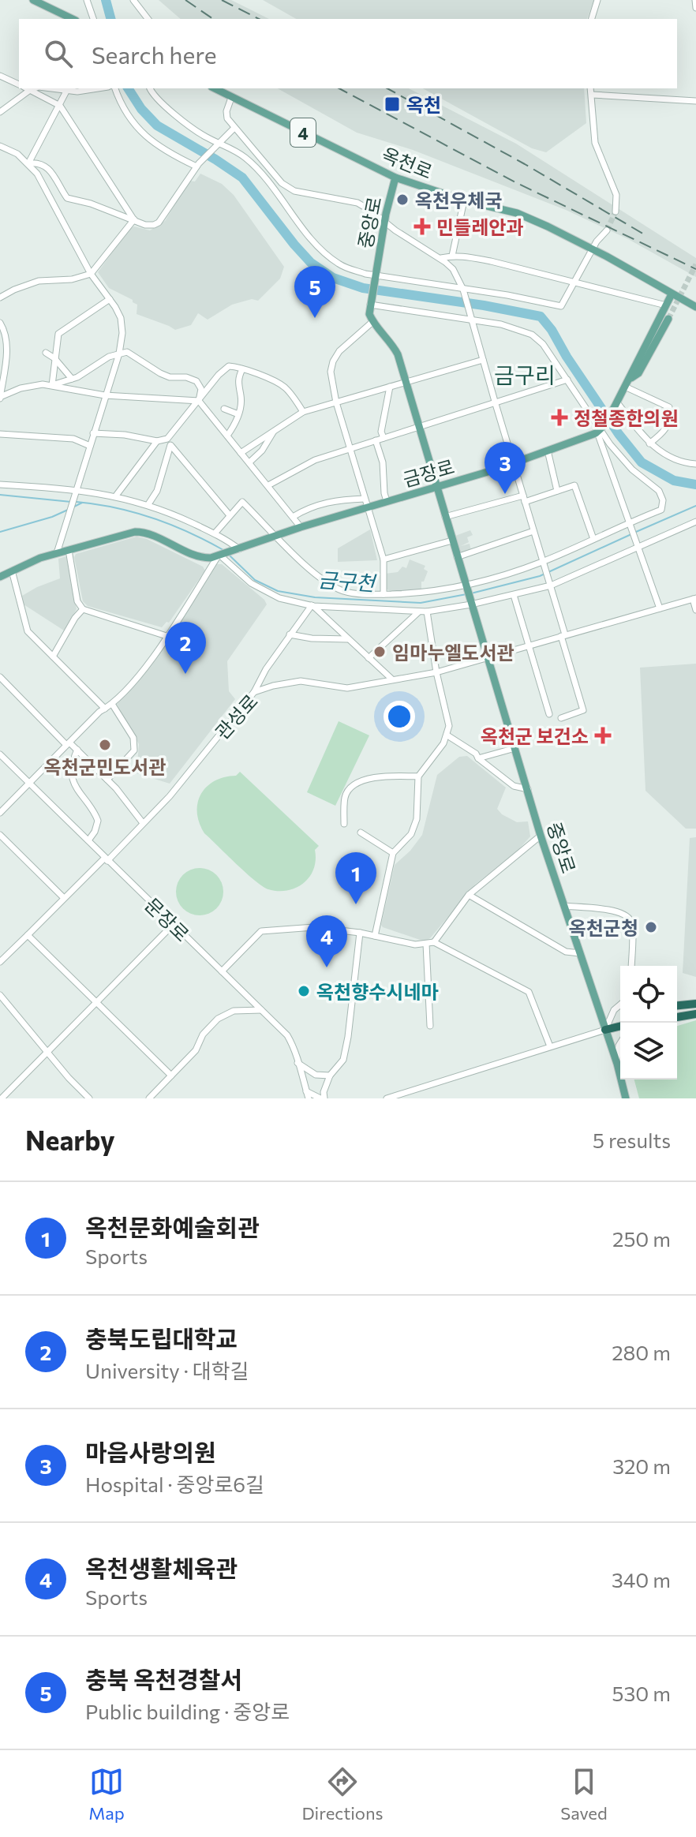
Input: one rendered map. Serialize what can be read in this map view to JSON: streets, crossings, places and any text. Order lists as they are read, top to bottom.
{
  "streets": {
    "main road": [
      "4",
      "옥천로",
      "중앙로",
      "금장로"
    ],
    "street": ["관성로", "문장로"]
  },
  "crossings": [
    ["4", "옥천로"],
    ["옥천로", "중앙로"],
    ["중앙로", "관성로"],
    ["관성로", "문장로"]
  ],
  "districts": ["금구리"],
  "water": ["금구천"],
  "places": {
    "transit": ["옥천"],
    "other": [
      "옥천우체국",
      "임마누엘도서관",
      "옥천군민도서관",
      "옥천군청",
      "옥천향수시네마"
    ],
    "health": ["민들레안과", "정철종한의원", "옥천군 보건소"]
  },
  "page": {
    "search": "Search here",
    "pins": [
      "5",
      "3",
      "2",
      "1",
      "4"
    ],
    "heading": ["Nearby", "5 results"],
    "list": [
      {
        "mark": "1",
        "name": "옥천문화예술회관",
        "note": "Sports",
        "value": "250 m"
      },
      {
        "mark": "2",
        "name": "충북도립대학교",
        "note": "University · 대학길",
        "value": "280 m"
      },
      {
        "mark": "3",
        "name": "마음사랑의원",
        "note": "Hospital · 중앙로6길",
        "value": "320 m"
      },
      {
        "mark": "4",
        "name": "옥천생활체육관",
        "note": "Sports",
        "value": "340 m"
      },
      {
        "mark": "5",
        "name": "충북 옥천경찰서",
        "note": "Public building · 중앙로",
        "value": "530 m"
      }
    ],
    "nav": ["Map", "Directions", "Saved"]
  }
}
